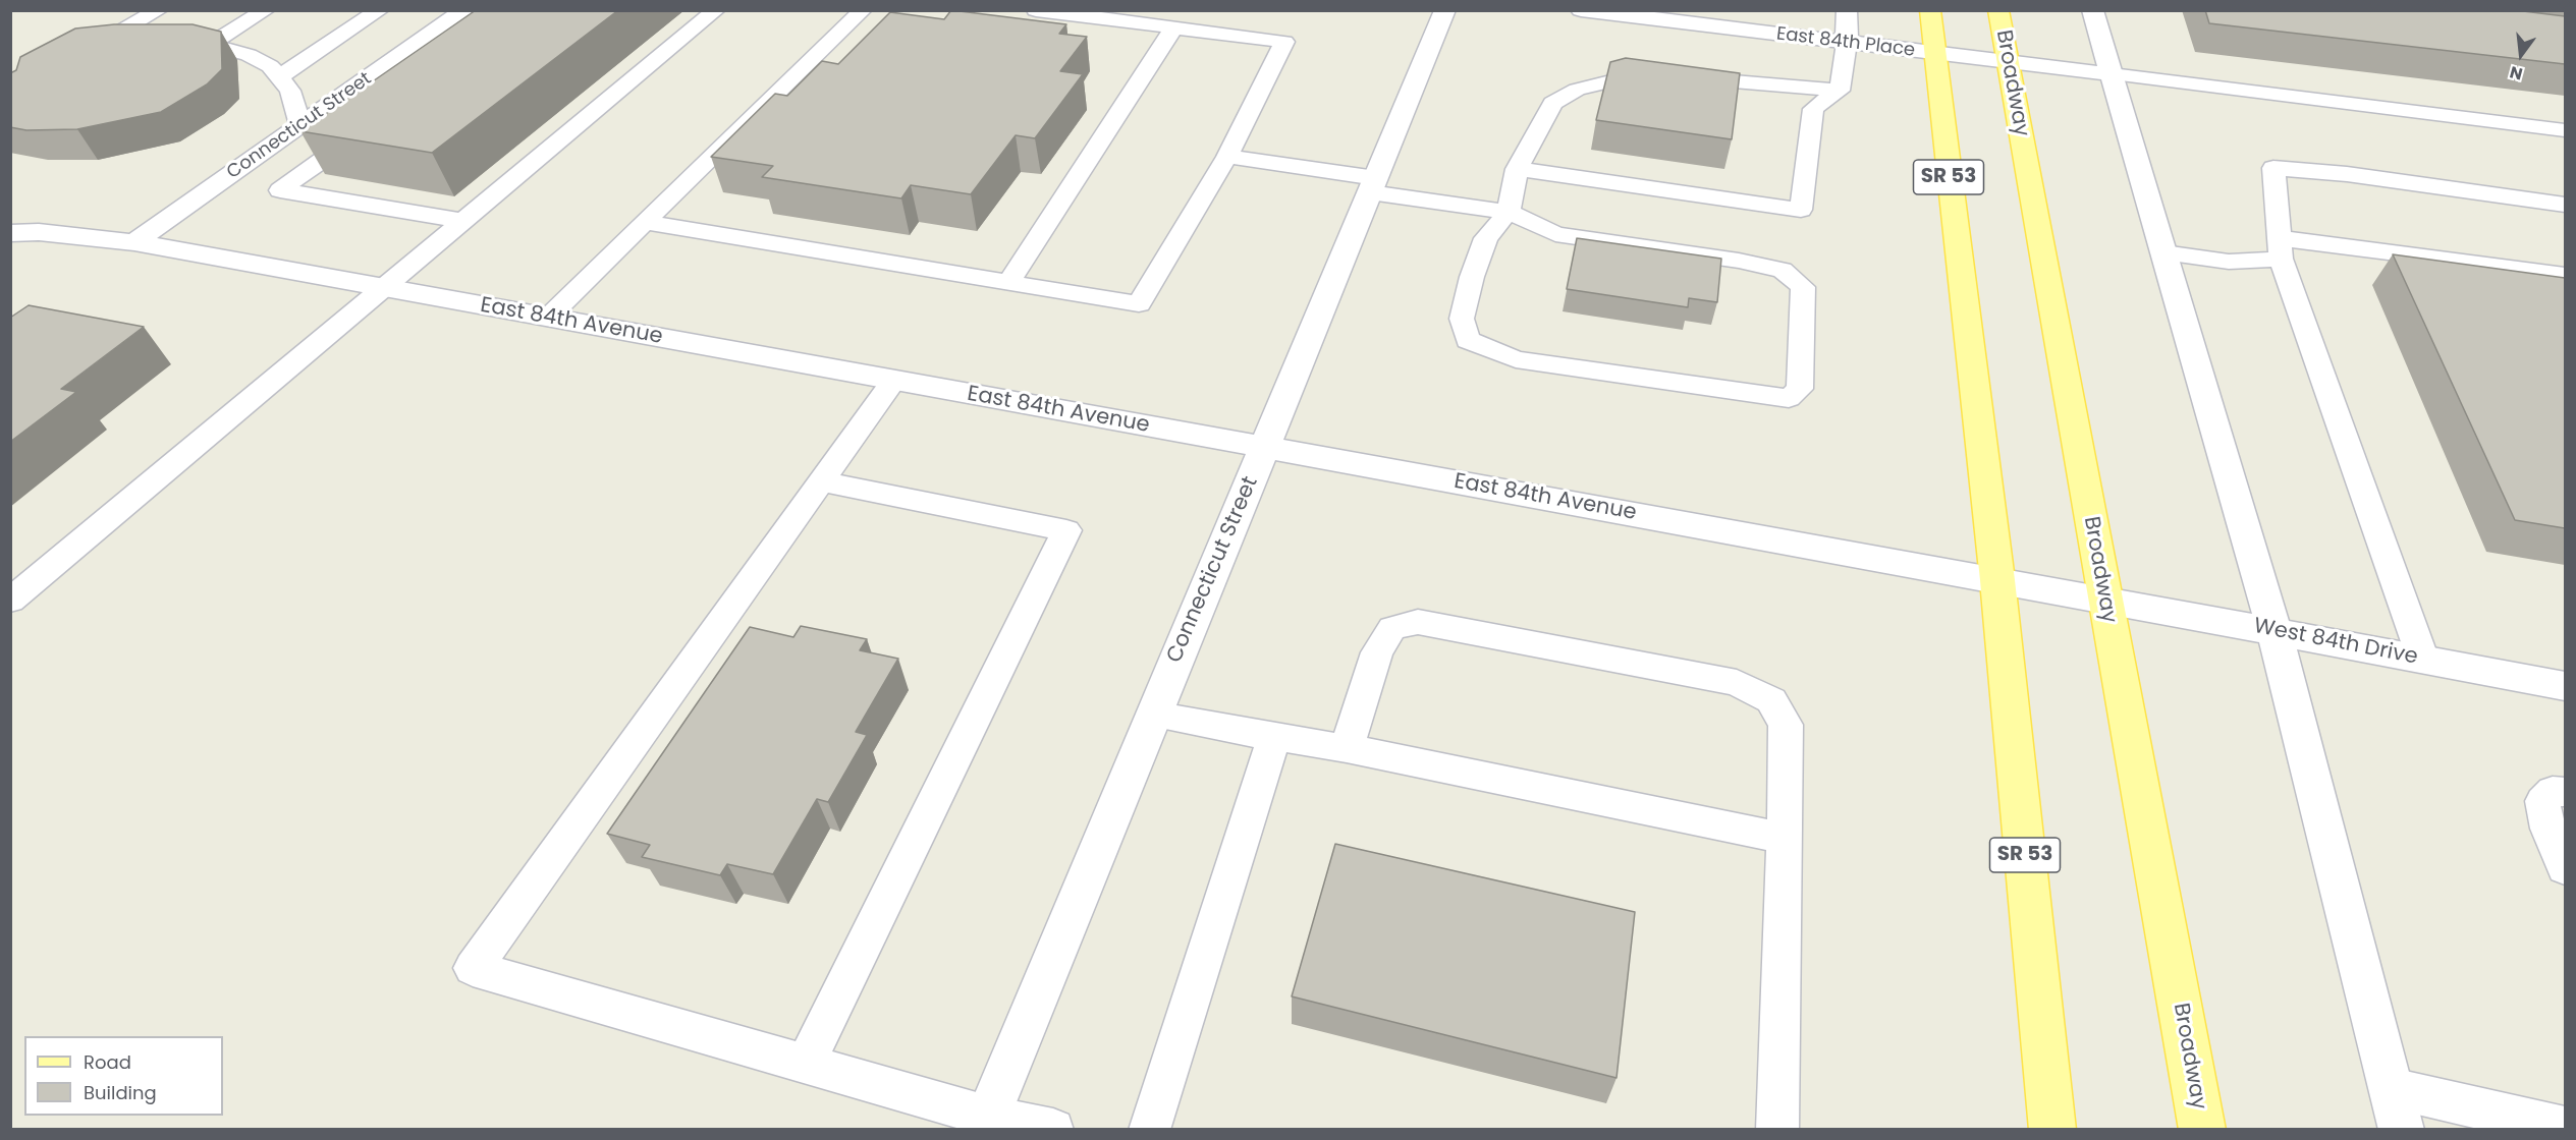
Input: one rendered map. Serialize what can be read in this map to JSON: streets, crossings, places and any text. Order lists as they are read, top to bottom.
{
  "streets": {
    "main road": ["Broadway", "SR 53"],
    "street": [
      "East 84th Place",
      "Connecticut Street",
      "East 84th Avenue",
      "West 84th Drive"
    ]
  },
  "crossings": [
    ["East 84th Place", "Broadway"],
    ["East 84th Place", "SR 53"],
    ["Broadway", "East 84th Avenue"],
    ["Broadway", "West 84th Drive"],
    ["Connecticut Street", "East 84th Avenue"],
    ["SR 53", "East 84th Avenue"],
    ["East 84th Avenue", "West 84th Drive"]
  ],
  "legend": ["Road", "Building"],
  "north": "bottom"
}
